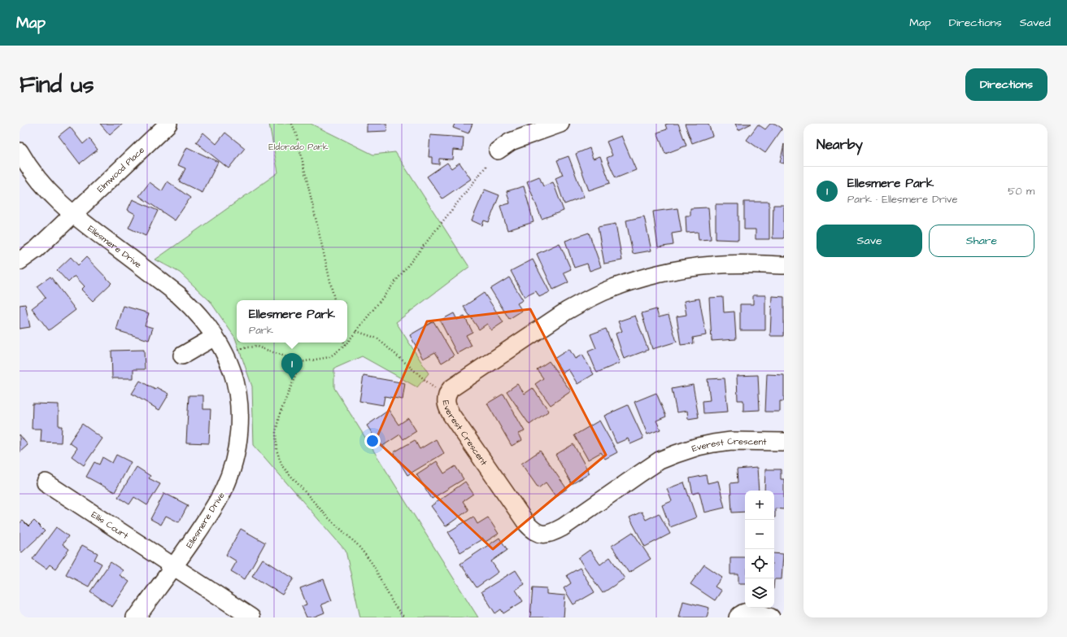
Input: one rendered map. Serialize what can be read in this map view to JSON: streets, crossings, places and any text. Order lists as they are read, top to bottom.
{
  "streets": {
    "street": [
      "Elmwood Place",
      "Ellesmere Drive",
      "Everest Crescent",
      "Ellis Court"
    ]
  },
  "crossings": [
    ["Elmwood Place", "Ellesmere Drive"],
    ["Ellesmere Drive", "Ellis Court"]
  ],
  "parks": ["Eldorado Park"],
  "page": {
    "header": "Map",
    "nav": ["Map", "Directions", "Saved"],
    "buttons": [
      "Directions",
      ["Save", "Share"]
    ],
    "title": "Find us",
    "heading": "Nearby",
    "list": [
      {
        "mark": "1",
        "name": "Ellesmere Park",
        "note": "Park · Ellesmere Drive",
        "value": "50 m"
      }
    ],
    "popup": ["Ellesmere Park", "Park"],
    "pins": "1",
    "map_buttons": ["+", "−"]
  }
}
